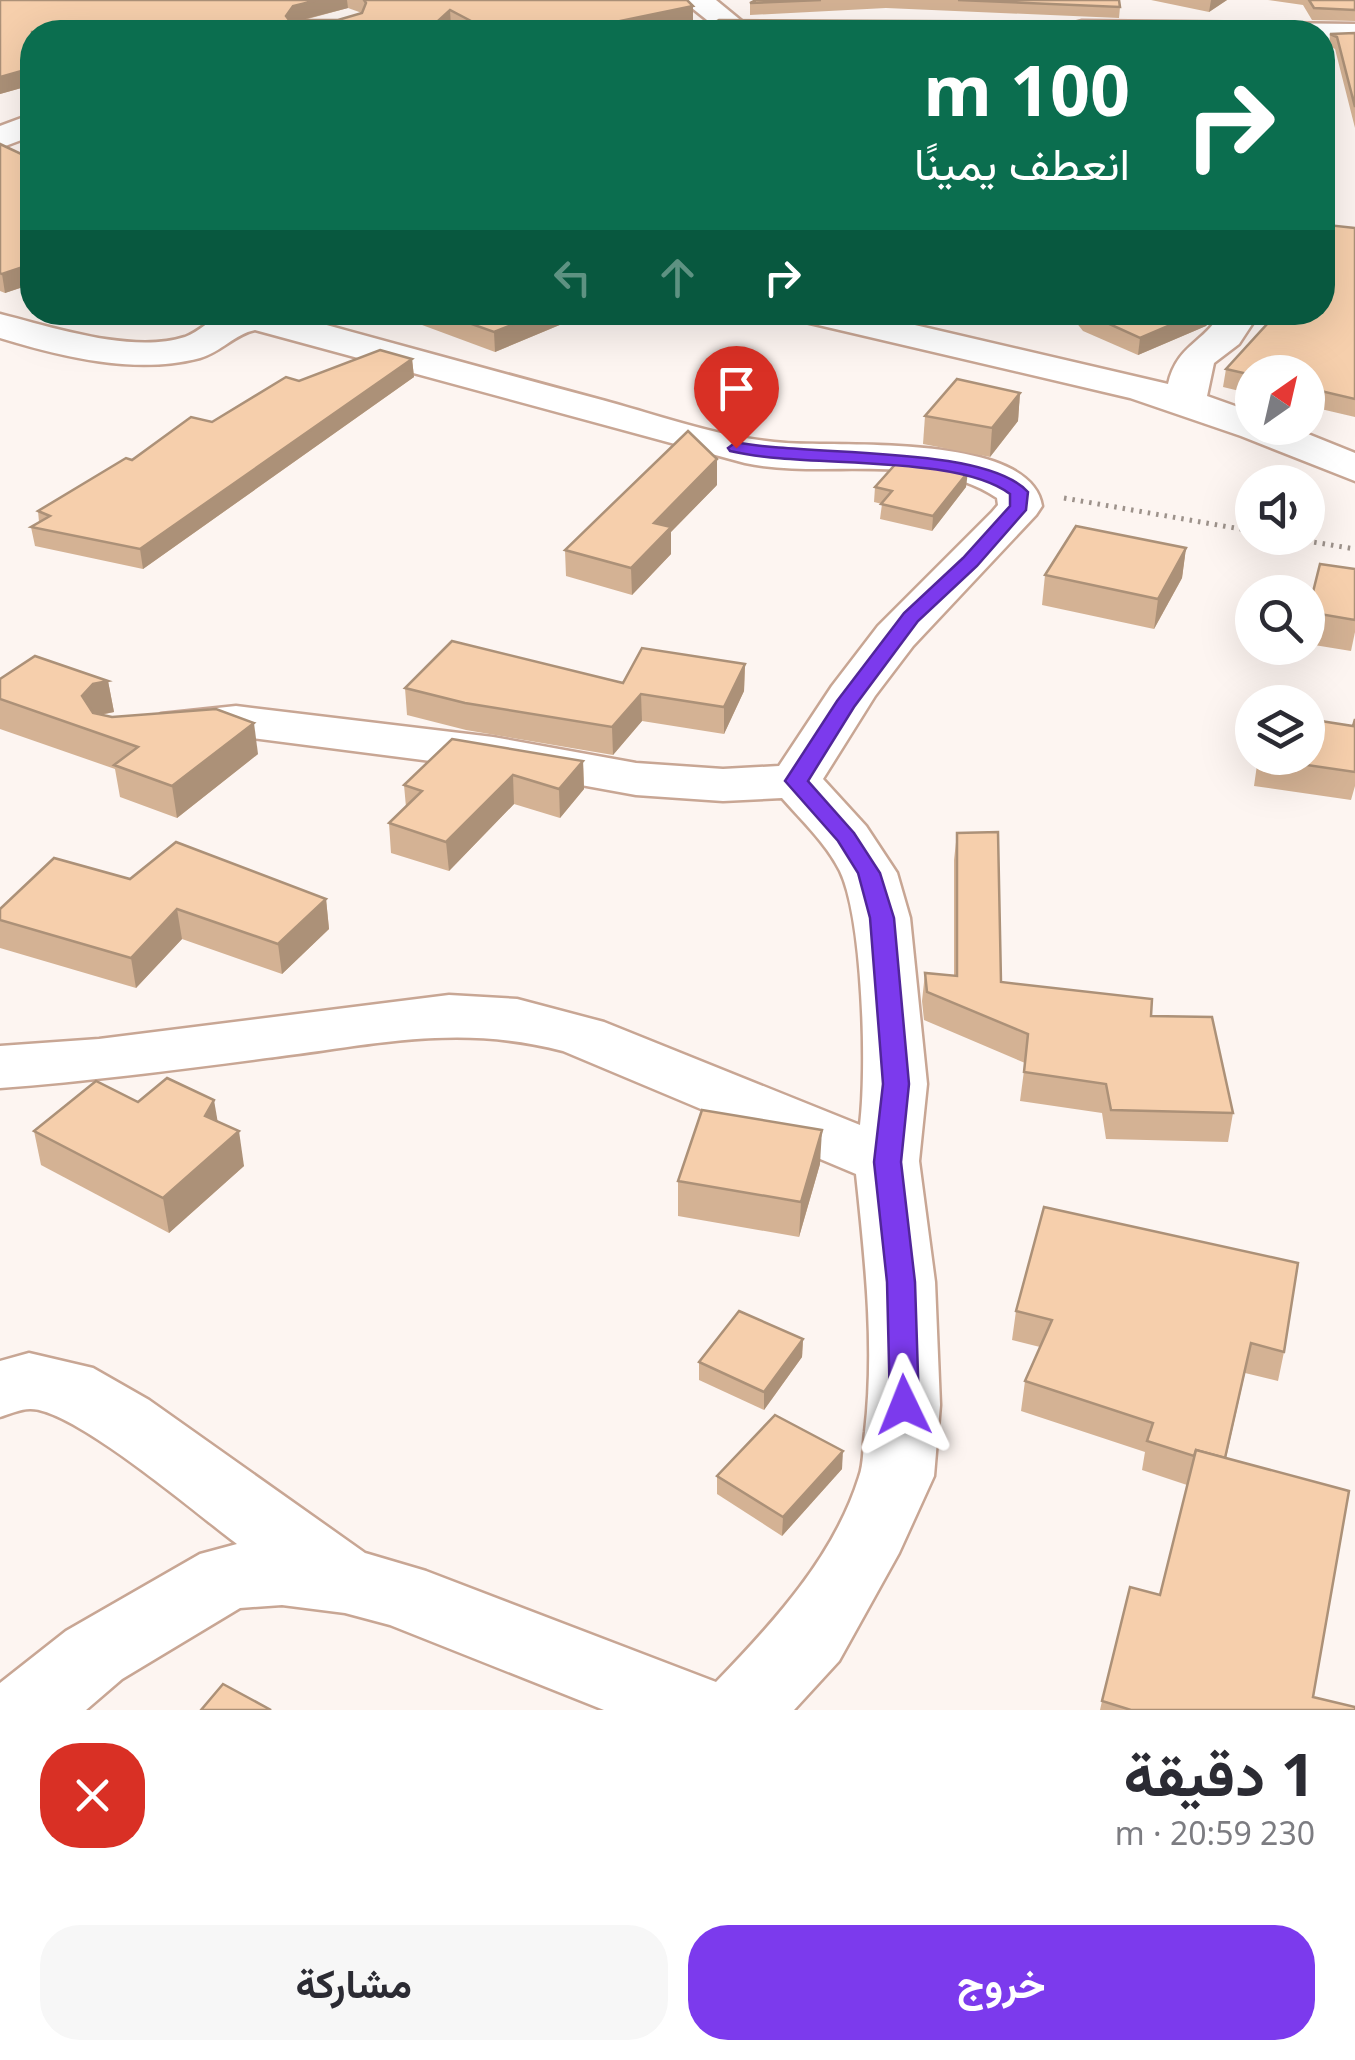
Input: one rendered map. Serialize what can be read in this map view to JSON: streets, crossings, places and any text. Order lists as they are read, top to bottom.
{
  "north": "top right",
  "page": {
    "turn": ["100 m", "انعطف يمينًا"],
    "heading": ["1 دقيقة", "230 m · 20:59"],
    "buttons": ["خروج", "مشاركة"]
  }
}
